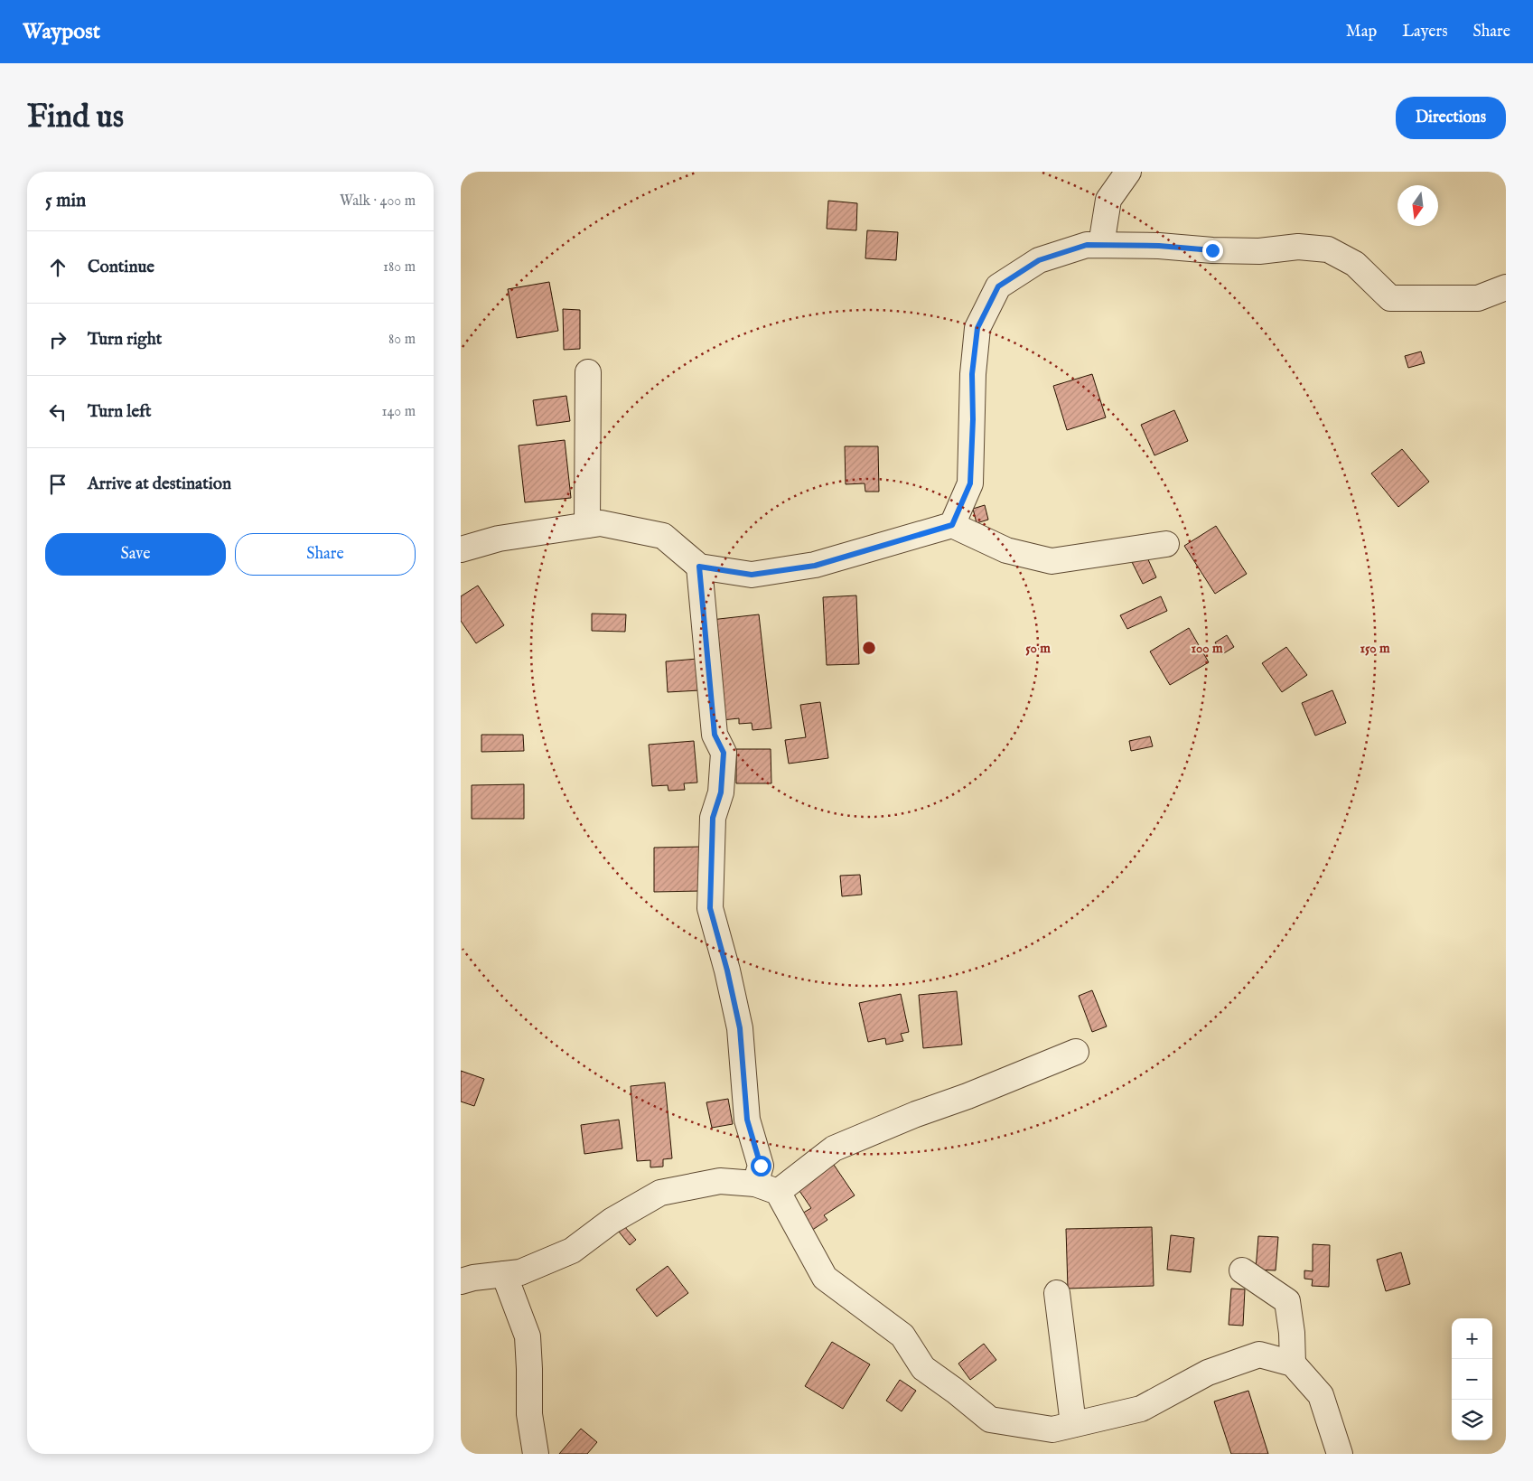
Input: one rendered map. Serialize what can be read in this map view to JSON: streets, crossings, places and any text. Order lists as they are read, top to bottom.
{
  "north": "bottom",
  "page": {
    "header": "Waypost",
    "nav": ["Map", "Layers", "Share"],
    "buttons": [
      "Directions",
      ["Save", "Share"]
    ],
    "title": "Find us",
    "heading": ["5 min", "Walk · 400 m"],
    "list": [
      ["Continue", "180 m"],
      ["Turn right", "80 m"],
      ["Turn left", "140 m"],
      "Arrive at destination"
    ],
    "map_buttons": ["+", "−"]
  },
  "rings": ["50 m", "100 m", "150 m"]
}
